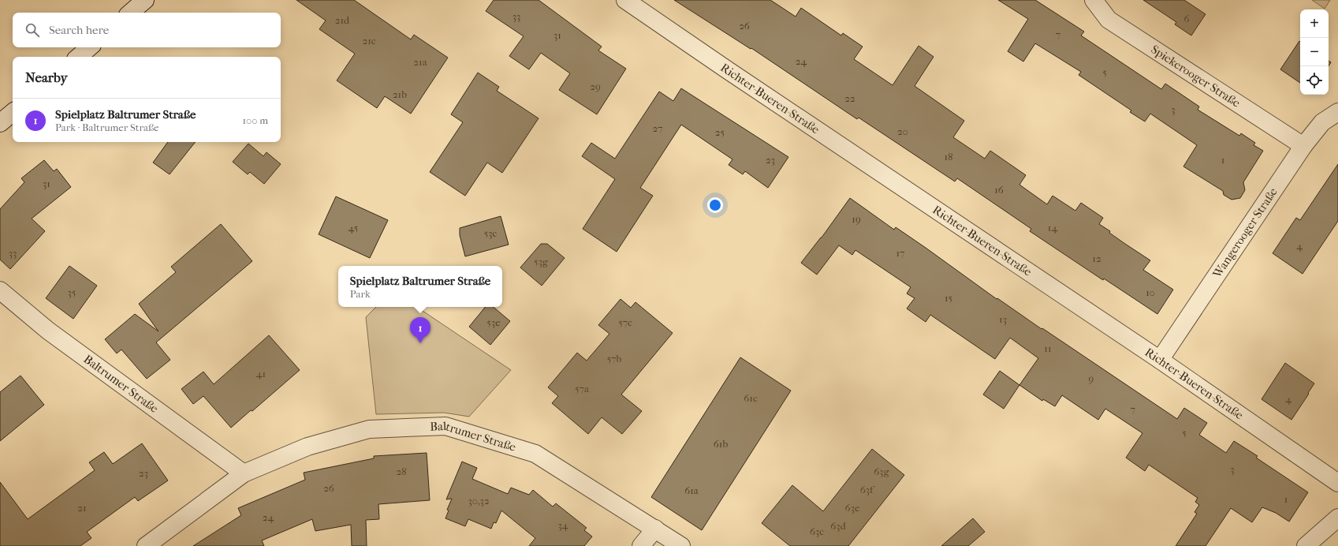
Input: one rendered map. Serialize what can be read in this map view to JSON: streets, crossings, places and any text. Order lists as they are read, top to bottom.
{
  "streets": {
    "street": [
      "Spiekerooger Straße",
      "Richter-Bueren-Straße",
      "Wangerooger Straße",
      "Baltrumer Straße"
    ]
  },
  "crossings": [
    ["Spiekerooger Straße", "Wangerooger Straße"],
    ["Richter-Bueren-Straße", "Wangerooger Straße"]
  ],
  "house_numbers": [
    "33",
    "6",
    "21d",
    "26",
    "7",
    "31",
    "21c",
    "24",
    "21a",
    "5",
    "29",
    "21b",
    "22",
    "3",
    "27",
    "20",
    "25",
    "18",
    "23",
    "1",
    "31",
    "16",
    "19",
    "45",
    "14",
    "53c",
    "4",
    "33",
    "17",
    "12",
    "53g",
    "35",
    "10",
    "15",
    "13",
    "53e",
    "57c",
    "11",
    "57b",
    "41",
    "9",
    "57a",
    "61c",
    "4",
    "7",
    "5",
    "61b",
    "3",
    "28",
    "63g",
    "23",
    "26",
    "63f",
    "61a",
    "1",
    "30,32",
    "21",
    "63e",
    "24",
    "34",
    "63d",
    "63c"
  ],
  "page": {
    "map_buttons": ["+", "−"],
    "search": "Search here",
    "heading": "Nearby",
    "list": [
      {
        "mark": "1",
        "name": "Spielplatz Baltrumer Straße",
        "note": "Park · Baltrumer Straße",
        "value": "100 m"
      }
    ],
    "popup": ["Spielplatz Baltrumer Straße", "Park"],
    "pins": "1"
  }
}
